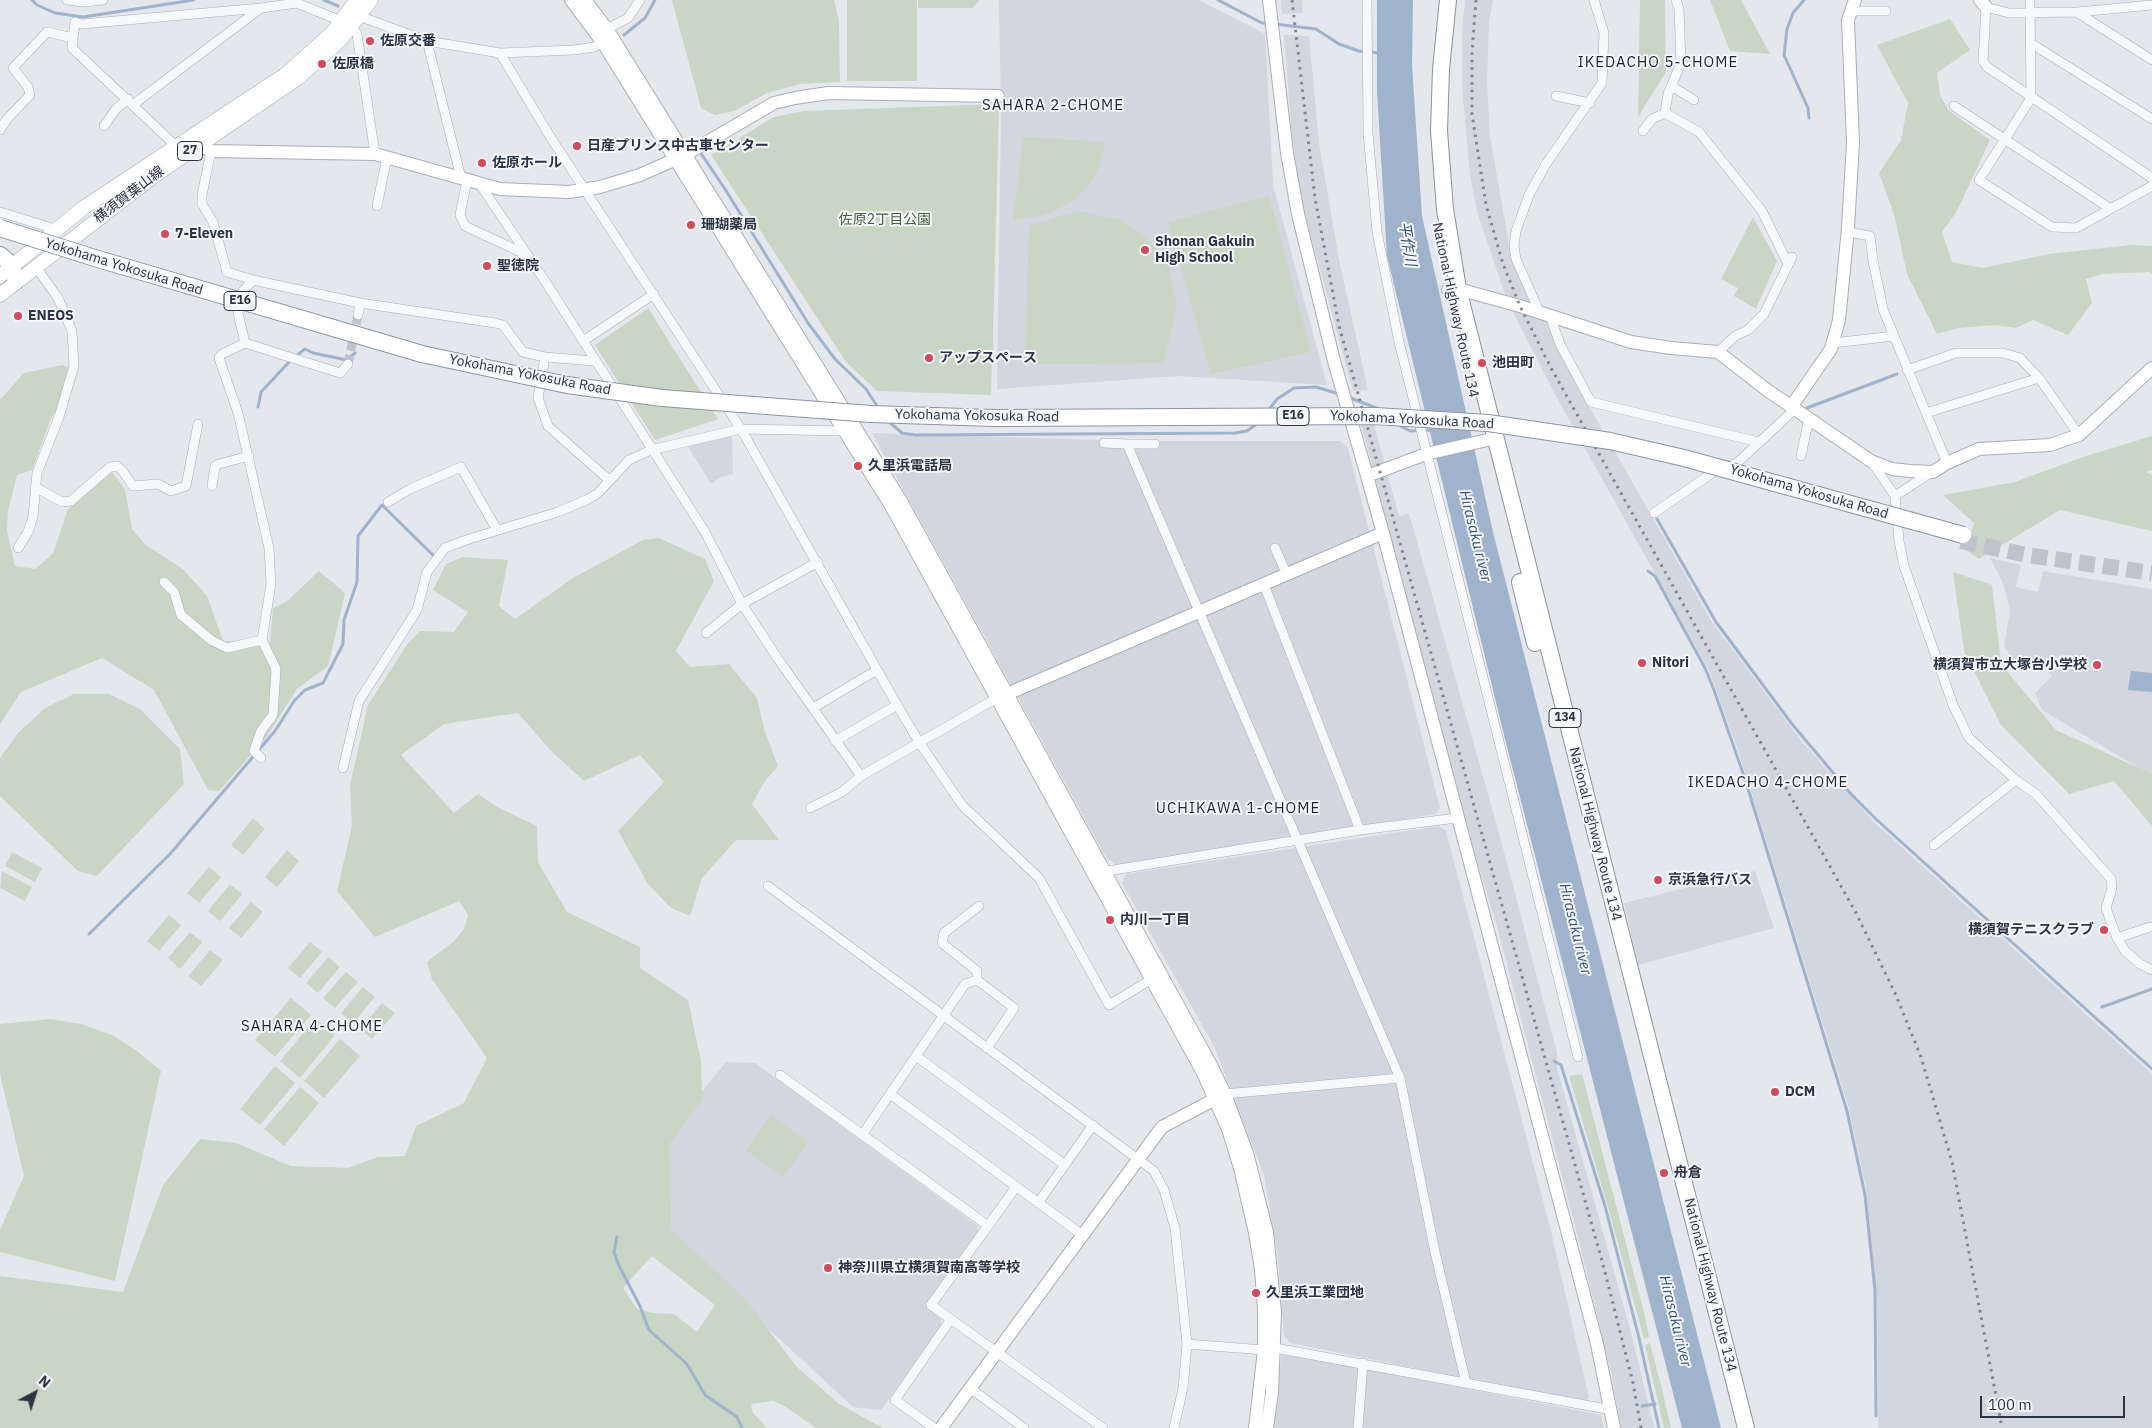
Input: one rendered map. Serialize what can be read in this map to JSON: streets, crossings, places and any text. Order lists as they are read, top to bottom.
{
  "streets": {
    "highway": [
      "Yokohama Yokosuka Road",
      "E16",
      "National Highway Route 134",
      "134"
    ],
    "main road": ["27", "横須賀葉山線"]
  },
  "districts": [
    "IKEDACHO 5-CHOME",
    "SAHARA 2-CHOME",
    "IKEDACHO 4-CHOME",
    "UCHIKAWA 1-CHOME",
    "SAHARA 4-CHOME"
  ],
  "water": ["平作川", "Hirasaku river"],
  "parks": ["佐原2丁目公園"],
  "places": [
    "佐原交番",
    "佐原橋",
    "日産プリンス中古車センター",
    "佐原ホール",
    "珊瑚薬局",
    "7-Eleven",
    "Shonan Gakuin High School",
    "聖徳院",
    "ENEOS",
    "アップスペース",
    "池田町",
    "久里浜電話局",
    "Nitori",
    "横須賀市立大塚台小学校",
    "京浜急行バス",
    "内川一丁目",
    "横須賀テニスクラブ",
    "DCM",
    "舟倉",
    "神奈川県立横須賀南高等学校",
    "久里浜工業団地"
  ],
  "scale_bar": "100 m",
  "north": "top right"
}
